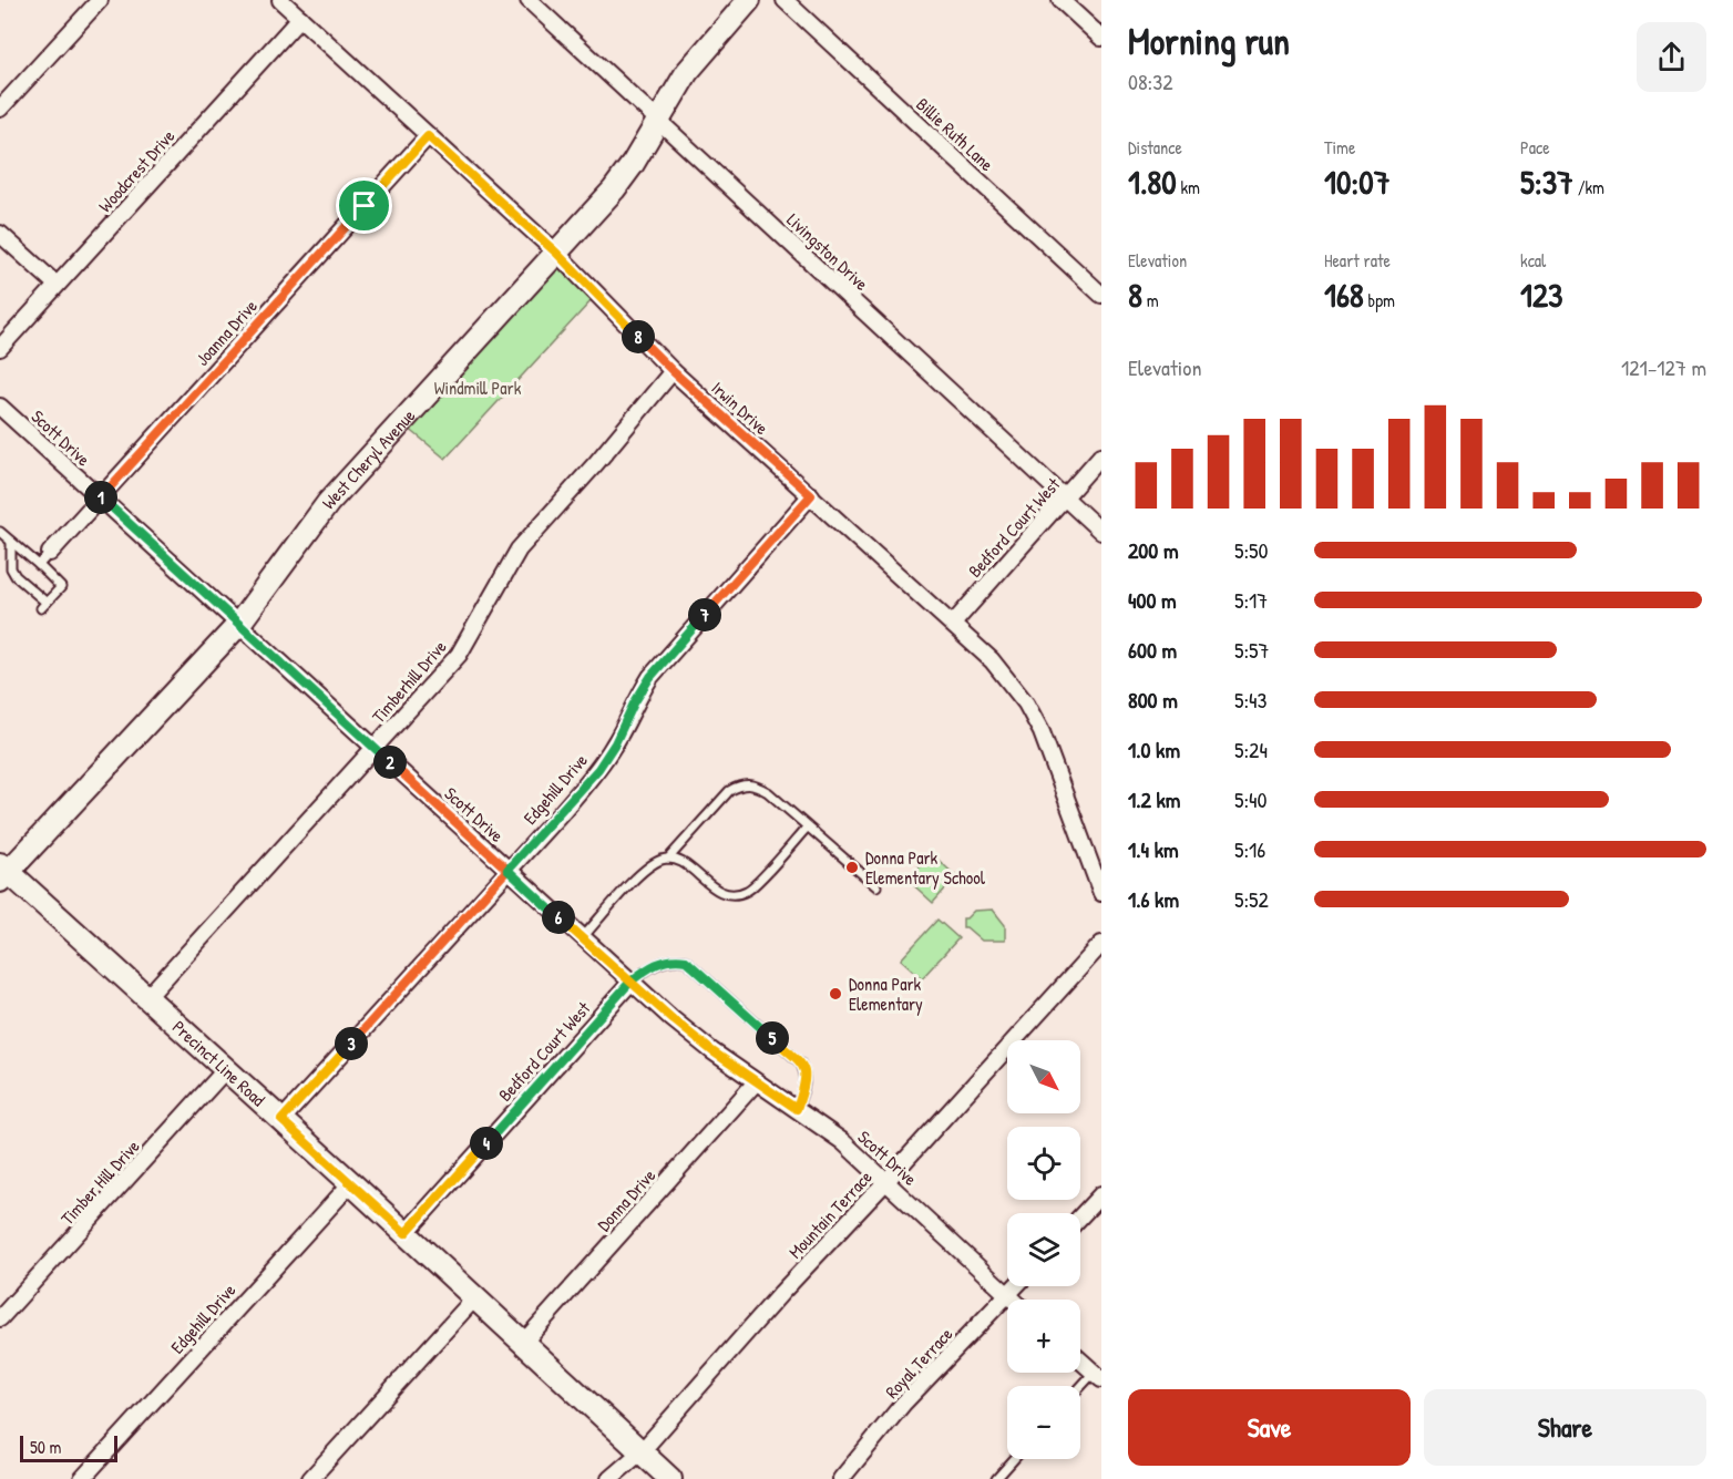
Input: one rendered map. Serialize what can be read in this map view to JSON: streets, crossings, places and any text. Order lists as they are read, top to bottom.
{
  "streets": {
    "street": [
      "Billie Ruth Lane",
      "Woodcrest Drive",
      "Livingston Drive",
      "Joanna Drive",
      "Irwin Drive",
      "Scott Drive",
      "West Cheryl Avenue",
      "Bedford Court West",
      "Timberhill Drive",
      "Edgehill Drive",
      "Precinct Line Road",
      "Timber Hill Drive",
      "Donna Drive",
      "Mountain Terrace",
      "Royal Terrace"
    ]
  },
  "crossings": [
    ["Woodcrest Drive", "Irwin Drive"],
    ["Livingston Drive", "West Cheryl Avenue"],
    ["Livingston Drive", "Bedford Court West"],
    ["Joanna Drive", "Irwin Drive"],
    ["Joanna Drive", "Scott Drive"],
    ["Irwin Drive", "West Cheryl Avenue"],
    ["Irwin Drive", "Bedford Court West"],
    ["Irwin Drive", "Timberhill Drive"],
    ["Irwin Drive", "Edgehill Drive"],
    ["Scott Drive", "West Cheryl Avenue"],
    ["Scott Drive", "Bedford Court West"],
    ["Scott Drive", "Timberhill Drive"],
    ["Scott Drive", "Edgehill Drive"],
    ["Scott Drive", "Donna Drive"],
    ["Scott Drive", "Mountain Terrace"],
    ["Scott Drive", "Royal Terrace"],
    ["West Cheryl Avenue", "Precinct Line Road"],
    ["Bedford Court West", "Precinct Line Road"],
    ["Timberhill Drive", "Precinct Line Road"],
    ["Edgehill Drive", "Precinct Line Road"],
    ["Precinct Line Road", "Timber Hill Drive"],
    ["Precinct Line Road", "Donna Drive"],
    ["Precinct Line Road", "Mountain Terrace"]
  ],
  "parks": ["Windmill Park"],
  "places": ["Donna Park Elementary School", "Donna Park Elementary"],
  "scale_bar": "50 m",
  "north": "bottom right",
  "page": {
    "heading": ["Morning run", "08:32"],
    "stats": [
      ["Distance", "1.80 km"],
      ["Time", "10:07"],
      ["Pace", "5:37 /km"],
      ["Elevation", "8 m"],
      ["Heart rate", "168 bpm"],
      ["kcal", "123"]
    ],
    "pins": [
      "8",
      "1",
      "7",
      "2",
      "6",
      "5",
      "3",
      "4"
    ],
    "chart": ["Elevation", "121–127 m"],
    "list": [
      {
        "name": "200 m",
        "note": "5:50"
      },
      {
        "name": "400 m",
        "note": "5:17"
      },
      {
        "name": "600 m",
        "note": "5:57"
      },
      {
        "name": "800 m",
        "note": "5:43"
      },
      {
        "name": "1.0 km",
        "note": "5:24"
      },
      {
        "name": "1.2 km",
        "note": "5:40"
      },
      {
        "name": "1.4 km",
        "note": "5:16"
      },
      {
        "name": "1.6 km",
        "note": "5:52"
      }
    ],
    "map_buttons": ["+", "−"],
    "buttons": ["Save", "Share"],
    "scale": "50 m"
  }
}
